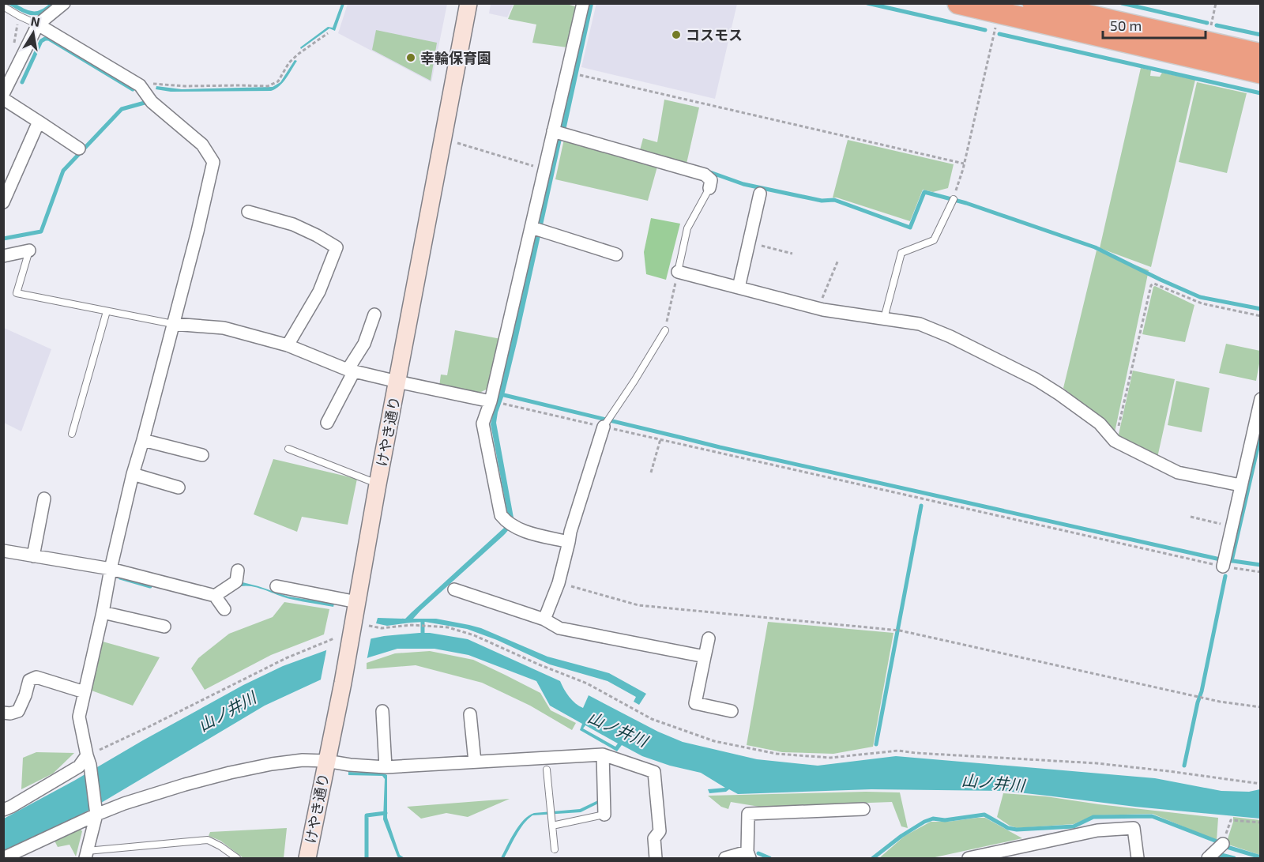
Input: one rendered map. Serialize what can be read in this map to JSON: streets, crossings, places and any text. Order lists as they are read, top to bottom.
{
  "streets": {
    "street": ["けやき通り"]
  },
  "water": ["山ノ井川"],
  "places": ["コスモス", "幸輪保育園"],
  "scale_bar": "50 m",
  "north": "top"
}
